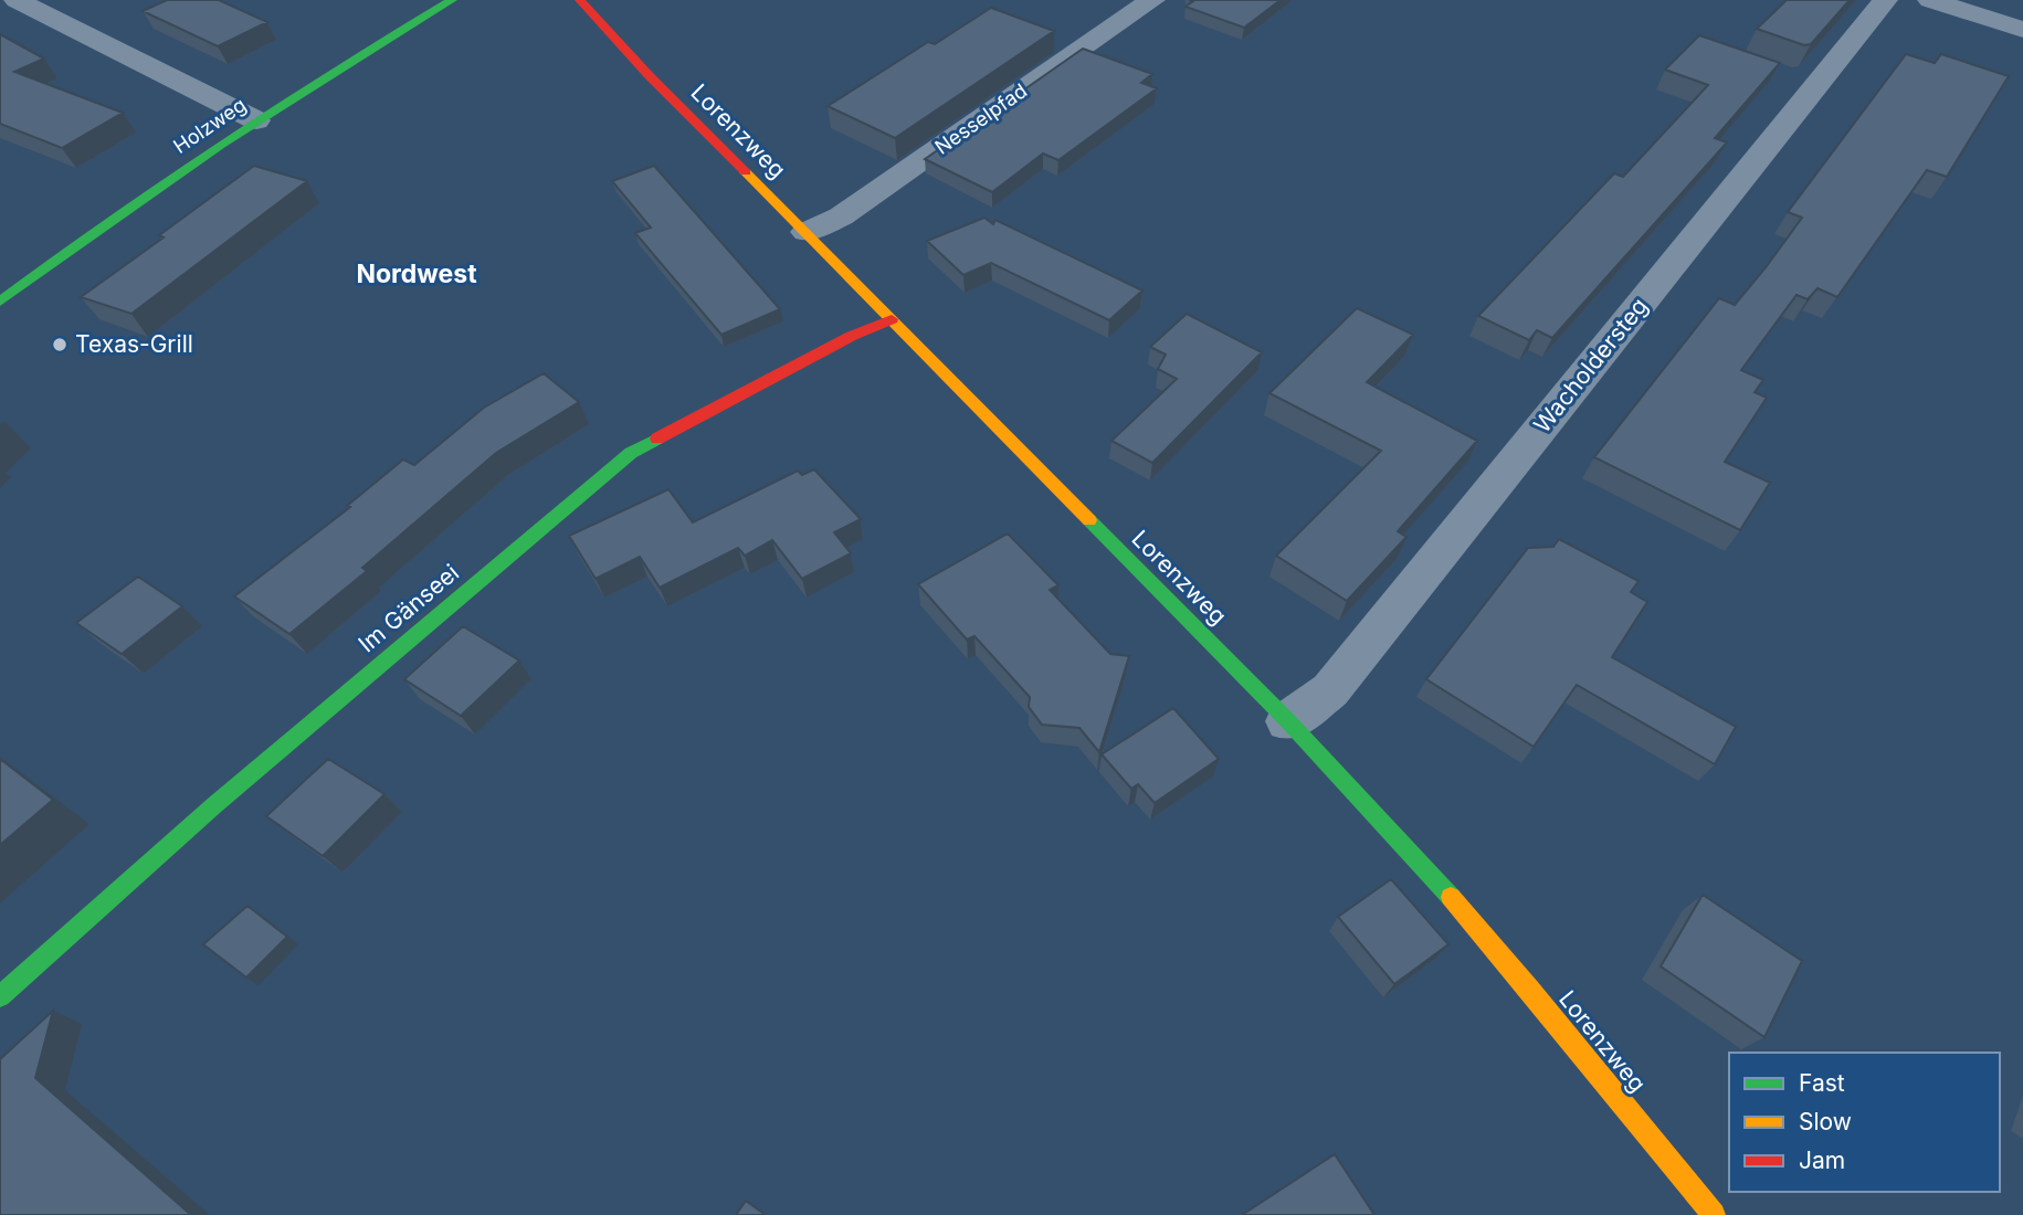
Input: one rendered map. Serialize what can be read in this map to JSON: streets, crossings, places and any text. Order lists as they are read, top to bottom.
{
  "streets": {
    "street": [
      "Nesselpfad",
      "Holzweg",
      "Lorenzweg",
      "Wacholdersteg",
      "Im Gänseei"
    ]
  },
  "crossings": [
    ["Nesselpfad", "Lorenzweg"],
    ["Lorenzweg", "Wacholdersteg"],
    ["Lorenzweg", "Im Gänseei"]
  ],
  "districts": ["Nordwest"],
  "places": ["Texas-Grill"],
  "legend": ["Fast", "Slow", "Jam"]
}
